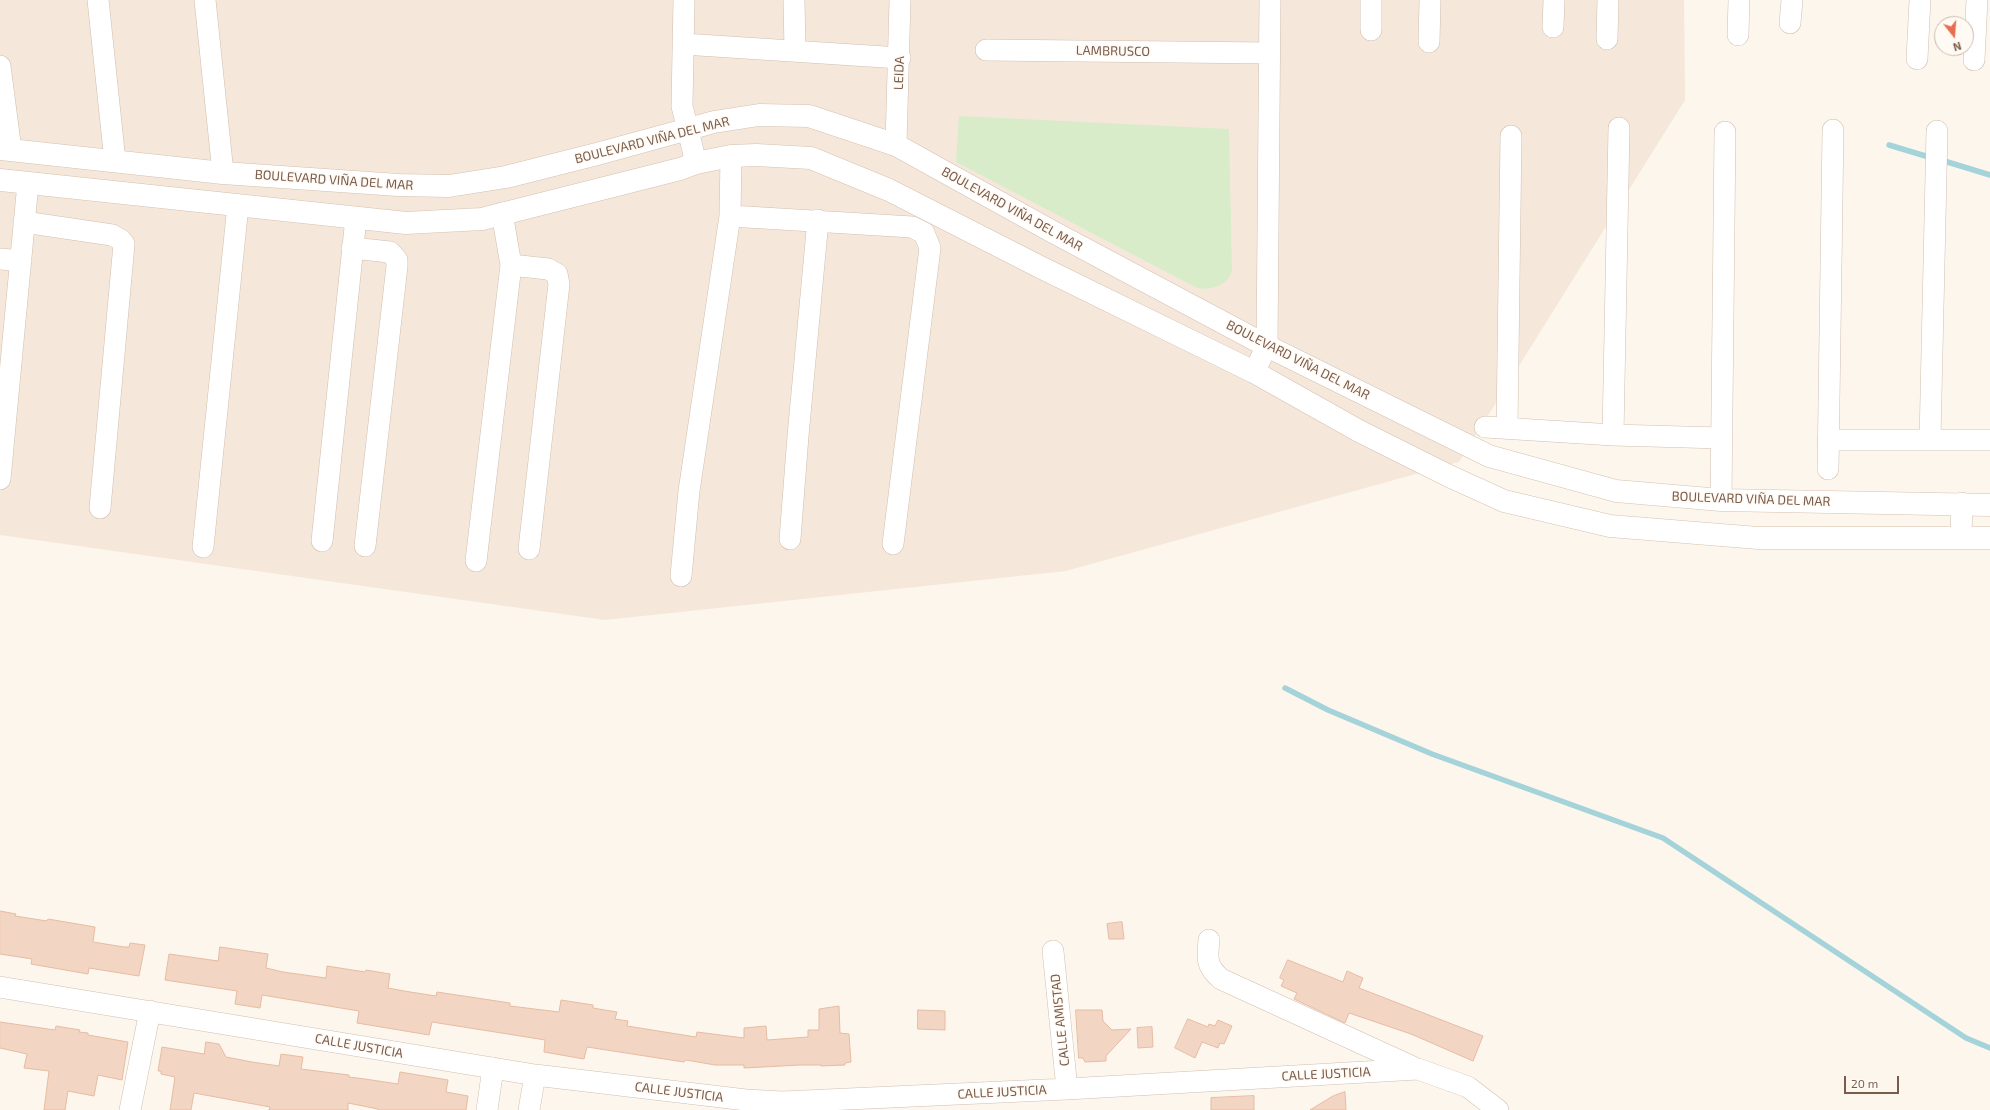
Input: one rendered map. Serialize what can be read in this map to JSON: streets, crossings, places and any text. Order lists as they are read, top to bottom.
{
  "streets": {
    "street": [
      "LAMBRUSCO",
      "LEIDA",
      "BOULEVARD VIÑA DEL MAR",
      "CALLE AMISTAD",
      "CALLE JUSTICIA"
    ]
  },
  "crossings": [
    ["LEIDA", "BOULEVARD VIÑA DEL MAR"],
    ["CALLE AMISTAD", "CALLE JUSTICIA"]
  ],
  "scale_bar": "20 m",
  "north": "bottom"
}
